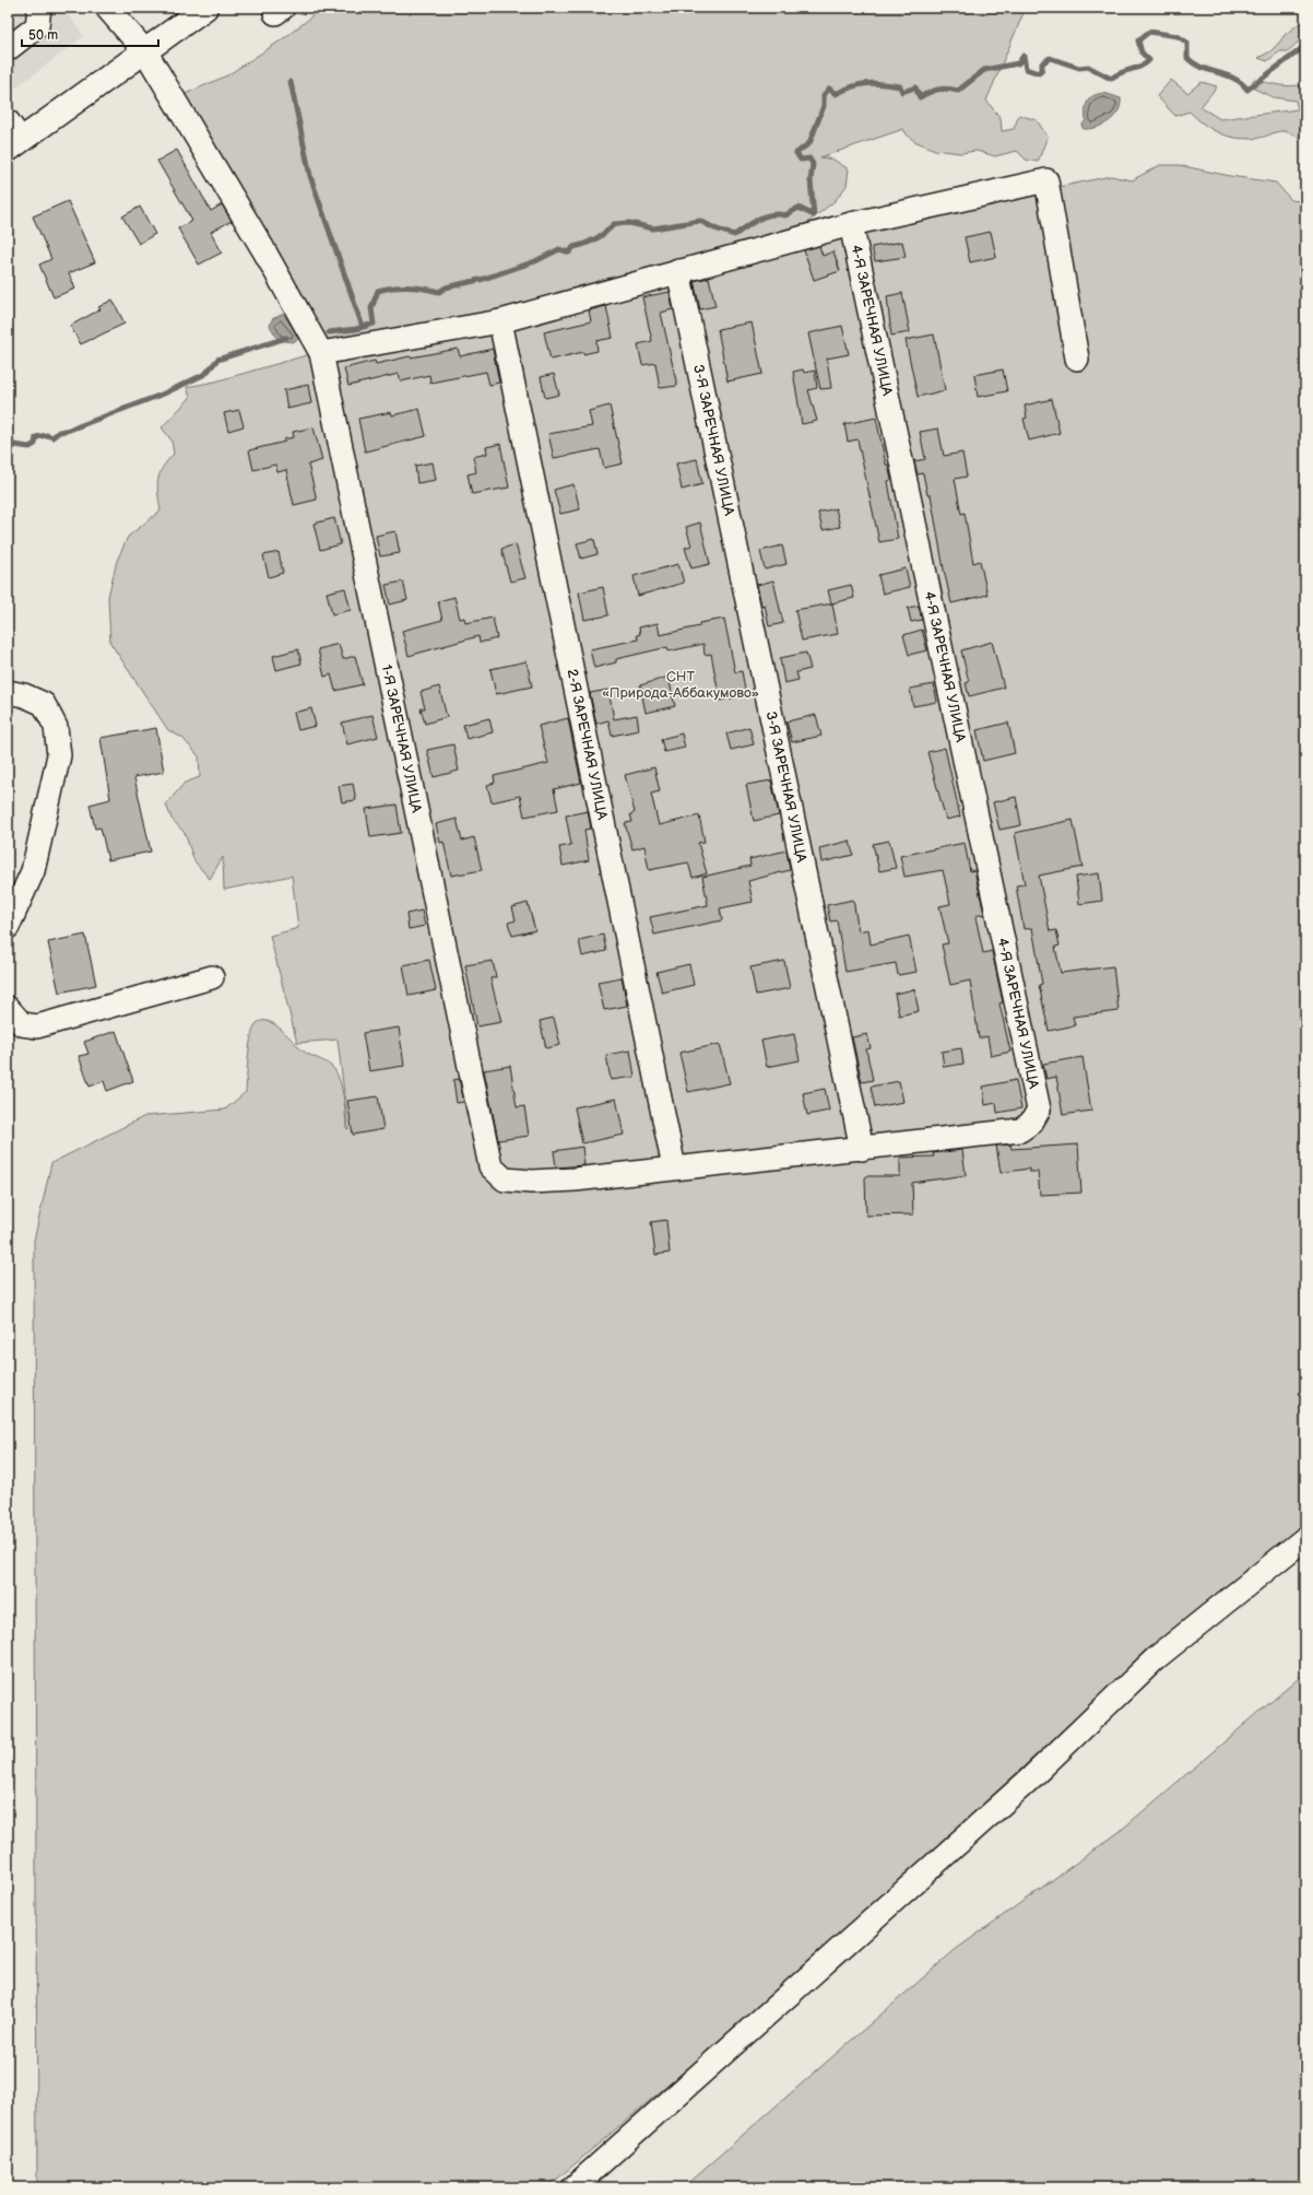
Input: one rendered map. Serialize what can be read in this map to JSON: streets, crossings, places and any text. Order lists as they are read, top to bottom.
{
  "streets": {
    "street": [
      "4-Я ЗАРЕЧНАЯ УЛИЦА",
      "3-Я ЗАРЕЧНАЯ УЛИЦА",
      "1-Я ЗАРЕЧНАЯ УЛИЦА",
      "2-Я ЗАРЕЧНАЯ УЛИЦА"
    ]
  },
  "crossings": [
    ["4-Я ЗАРЕЧНАЯ УЛИЦА", "1-Я ЗАРЕЧНАЯ УЛИЦА"],
    ["3-Я ЗАРЕЧНАЯ УЛИЦА", "1-Я ЗАРЕЧНАЯ УЛИЦА"],
    ["1-Я ЗАРЕЧНАЯ УЛИЦА", "2-Я ЗАРЕЧНАЯ УЛИЦА"]
  ],
  "parks": ["СНТ «Природа-Аббакумово»"],
  "scale_bar": "50 m"
}
